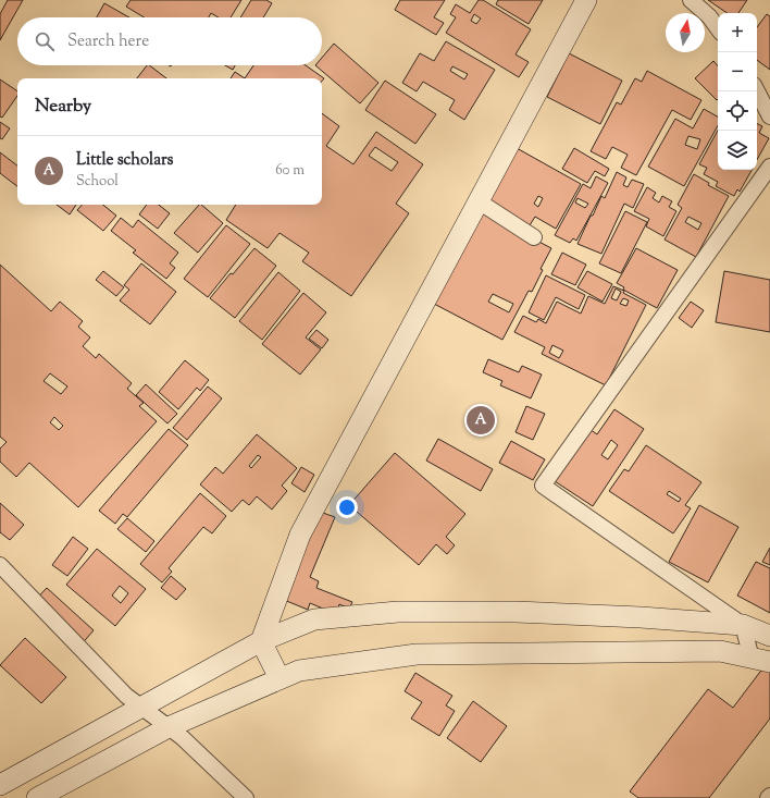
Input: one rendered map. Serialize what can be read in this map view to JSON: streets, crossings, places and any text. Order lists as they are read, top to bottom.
{
  "north": "top",
  "page": {
    "map_buttons": ["+", "−"],
    "search": "Search here",
    "heading": "Nearby",
    "list": [
      {
        "mark": "A",
        "name": "Little scholars",
        "note": "School",
        "value": "60 m"
      }
    ],
    "pins": "A"
  }
}
